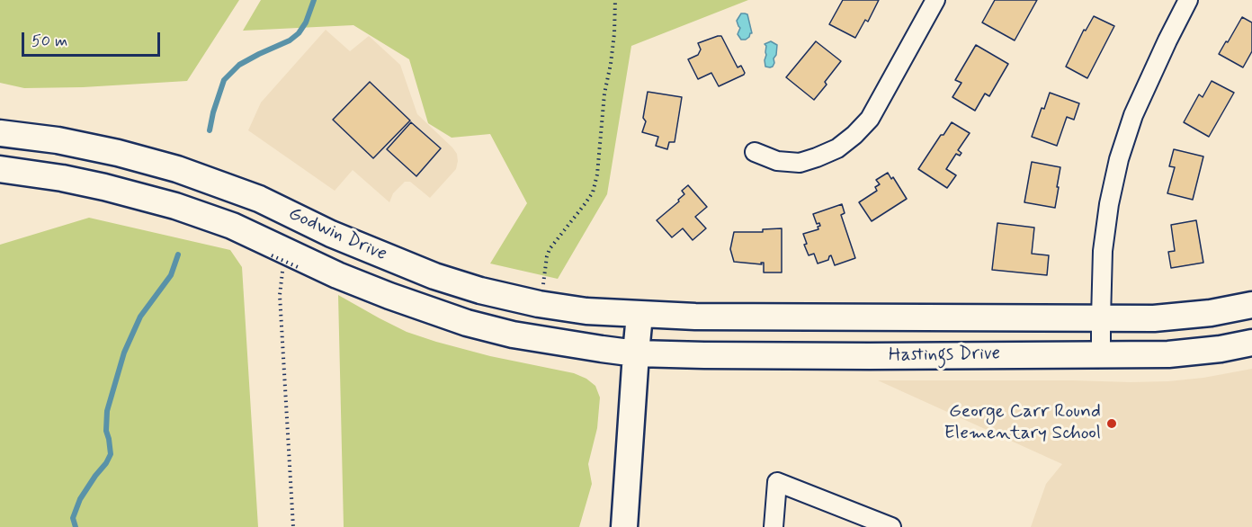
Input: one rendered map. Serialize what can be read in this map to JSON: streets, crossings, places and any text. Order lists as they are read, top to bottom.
{
  "streets": {
    "street": ["Godwin Drive", "Hastings Drive"]
  },
  "crossings": [
    ["Godwin Drive", "Hastings Drive"]
  ],
  "places": ["George Carr Round Elementary School"],
  "scale_bar": "50 m"
}
